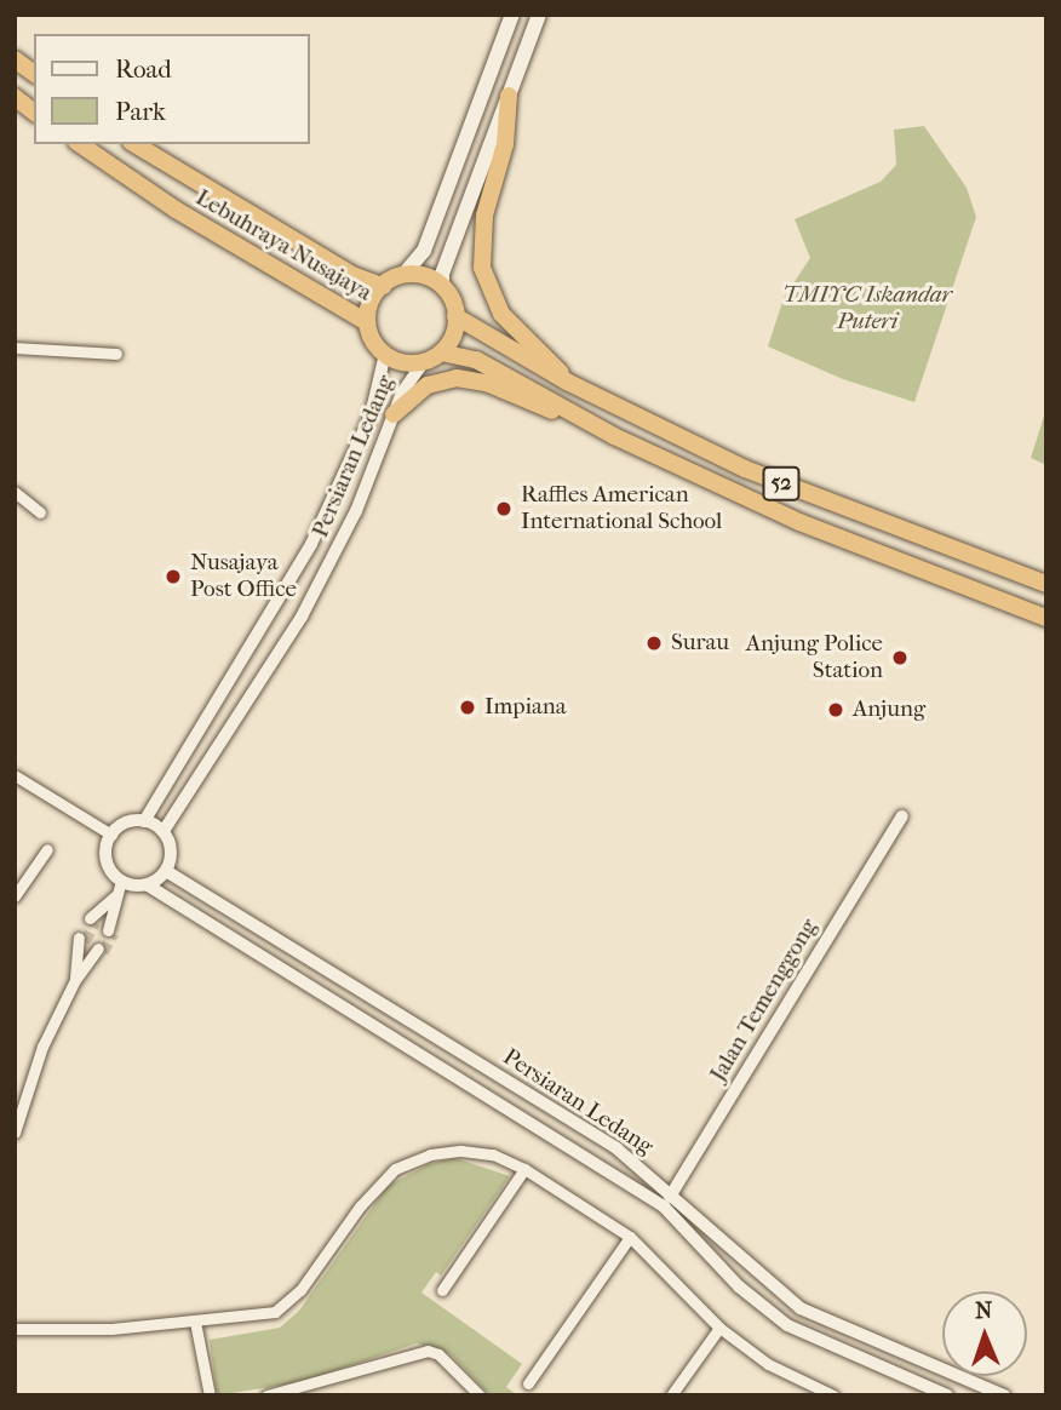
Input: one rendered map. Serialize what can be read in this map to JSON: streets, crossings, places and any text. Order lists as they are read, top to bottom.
{
  "streets": {
    "highway": ["Lebuhraya Nusajaya", "52"],
    "street": ["Persiaran Ledang", "Jalan Temenggong"]
  },
  "crossings": [
    ["Lebuhraya Nusajaya", "Persiaran Ledang"],
    ["Lebuhraya Nusajaya", "52"],
    ["Persiaran Ledang", "52"],
    ["Persiaran Ledang", "Jalan Temenggong"]
  ],
  "parks": ["TMIYC Iskandar Puteri"],
  "places": [
    "Raffles American International School",
    "Nusajaya Post Office",
    "Surau",
    "Anjung Police Station",
    "Impiana",
    "Anjung"
  ],
  "legend": ["Road", "Park"],
  "north": "top"
}
